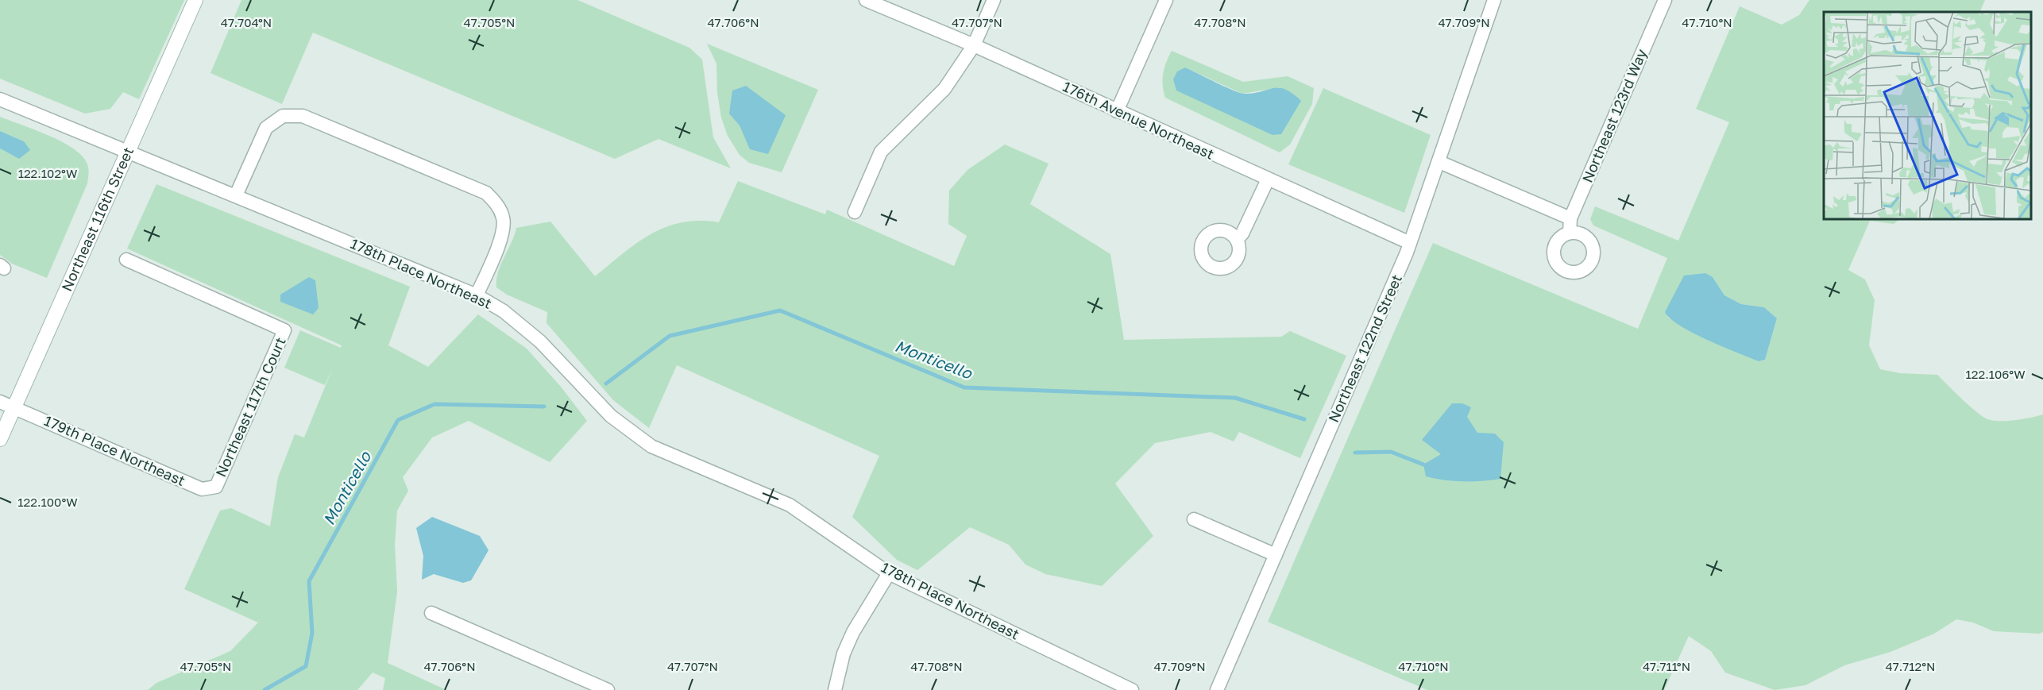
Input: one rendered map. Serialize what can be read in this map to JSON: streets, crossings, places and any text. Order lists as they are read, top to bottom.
{
  "streets": {
    "street": [
      "Northeast 123rd Way",
      "176th Avenue Northeast",
      "Northeast 116th Street",
      "178th Place Northeast",
      "Northeast 122nd Street",
      "Northeast 117th Court",
      "179th Place Northeast"
    ]
  },
  "crossings": [
    ["176th Avenue Northeast", "Northeast 122nd Street"],
    ["Northeast 116th Street", "178th Place Northeast"],
    ["Northeast 116th Street", "179th Place Northeast"],
    ["Northeast 117th Court", "179th Place Northeast"]
  ],
  "water": ["Monticello"],
  "coordinates": [
    "47.704°N",
    "47.705°N",
    "47.706°N",
    "47.707°N",
    "47.708°N",
    "47.709°N",
    "47.710°N",
    "122.102°W",
    "122.106°W",
    "122.100°W",
    "47.711°N",
    "47.712°N"
  ]
}
